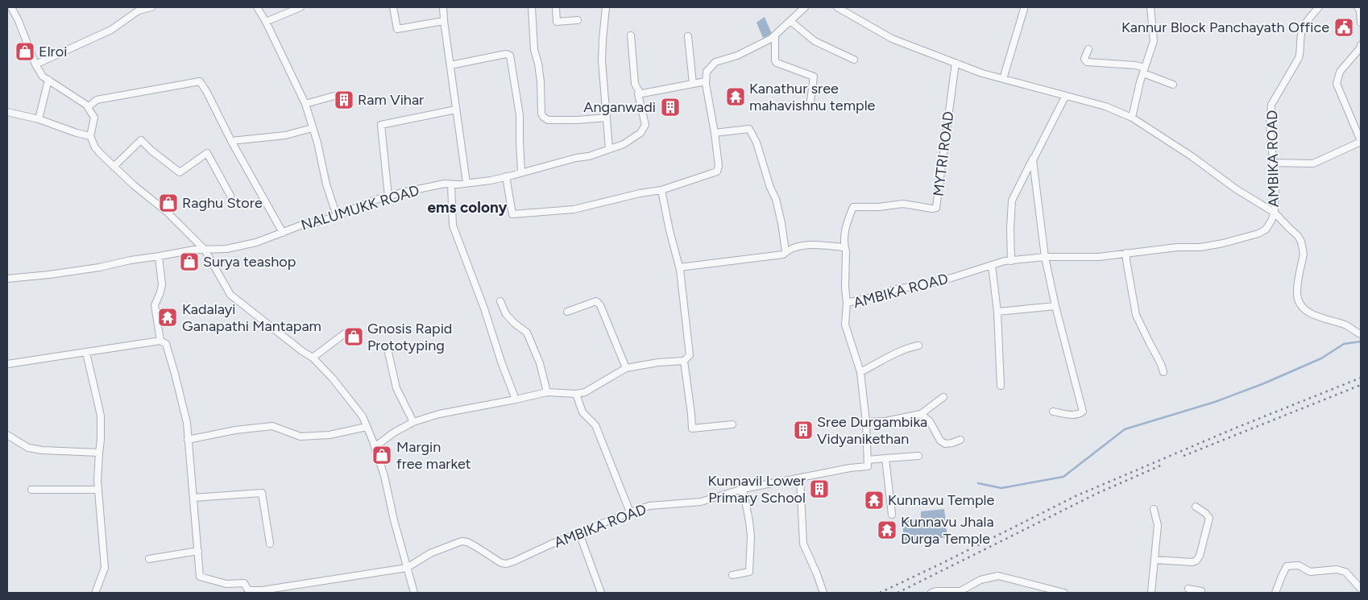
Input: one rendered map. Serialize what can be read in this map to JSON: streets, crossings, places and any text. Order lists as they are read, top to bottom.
{
  "streets": {
    "street": ["MYTRI ROAD", "AMBIKA ROAD", "NALUMUKK ROAD"]
  },
  "crossings": [
    ["MYTRI ROAD", "AMBIKA ROAD"]
  ],
  "districts": ["ems colony"],
  "places": {
    "public building": ["Kannur Block Panchayath Office"],
    "shop": [
      "Elroi",
      "Raghu Store",
      "Surya teashop",
      "Gnosis Rapid Prototyping",
      "Margin free market"
    ],
    "temple": [
      "Kanathur sree mahavishnu temple",
      "Kadalayi Ganapathi Mantapam",
      "Kunnavu Temple",
      "Kunnavu Jhala Durga Temple"
    ],
    "building": [
      "Ram Vihar",
      "Anganwadi",
      "Sree Durgambika Vidyanikethan",
      "Kunnavil Lower Primary School"
    ]
  }
}
